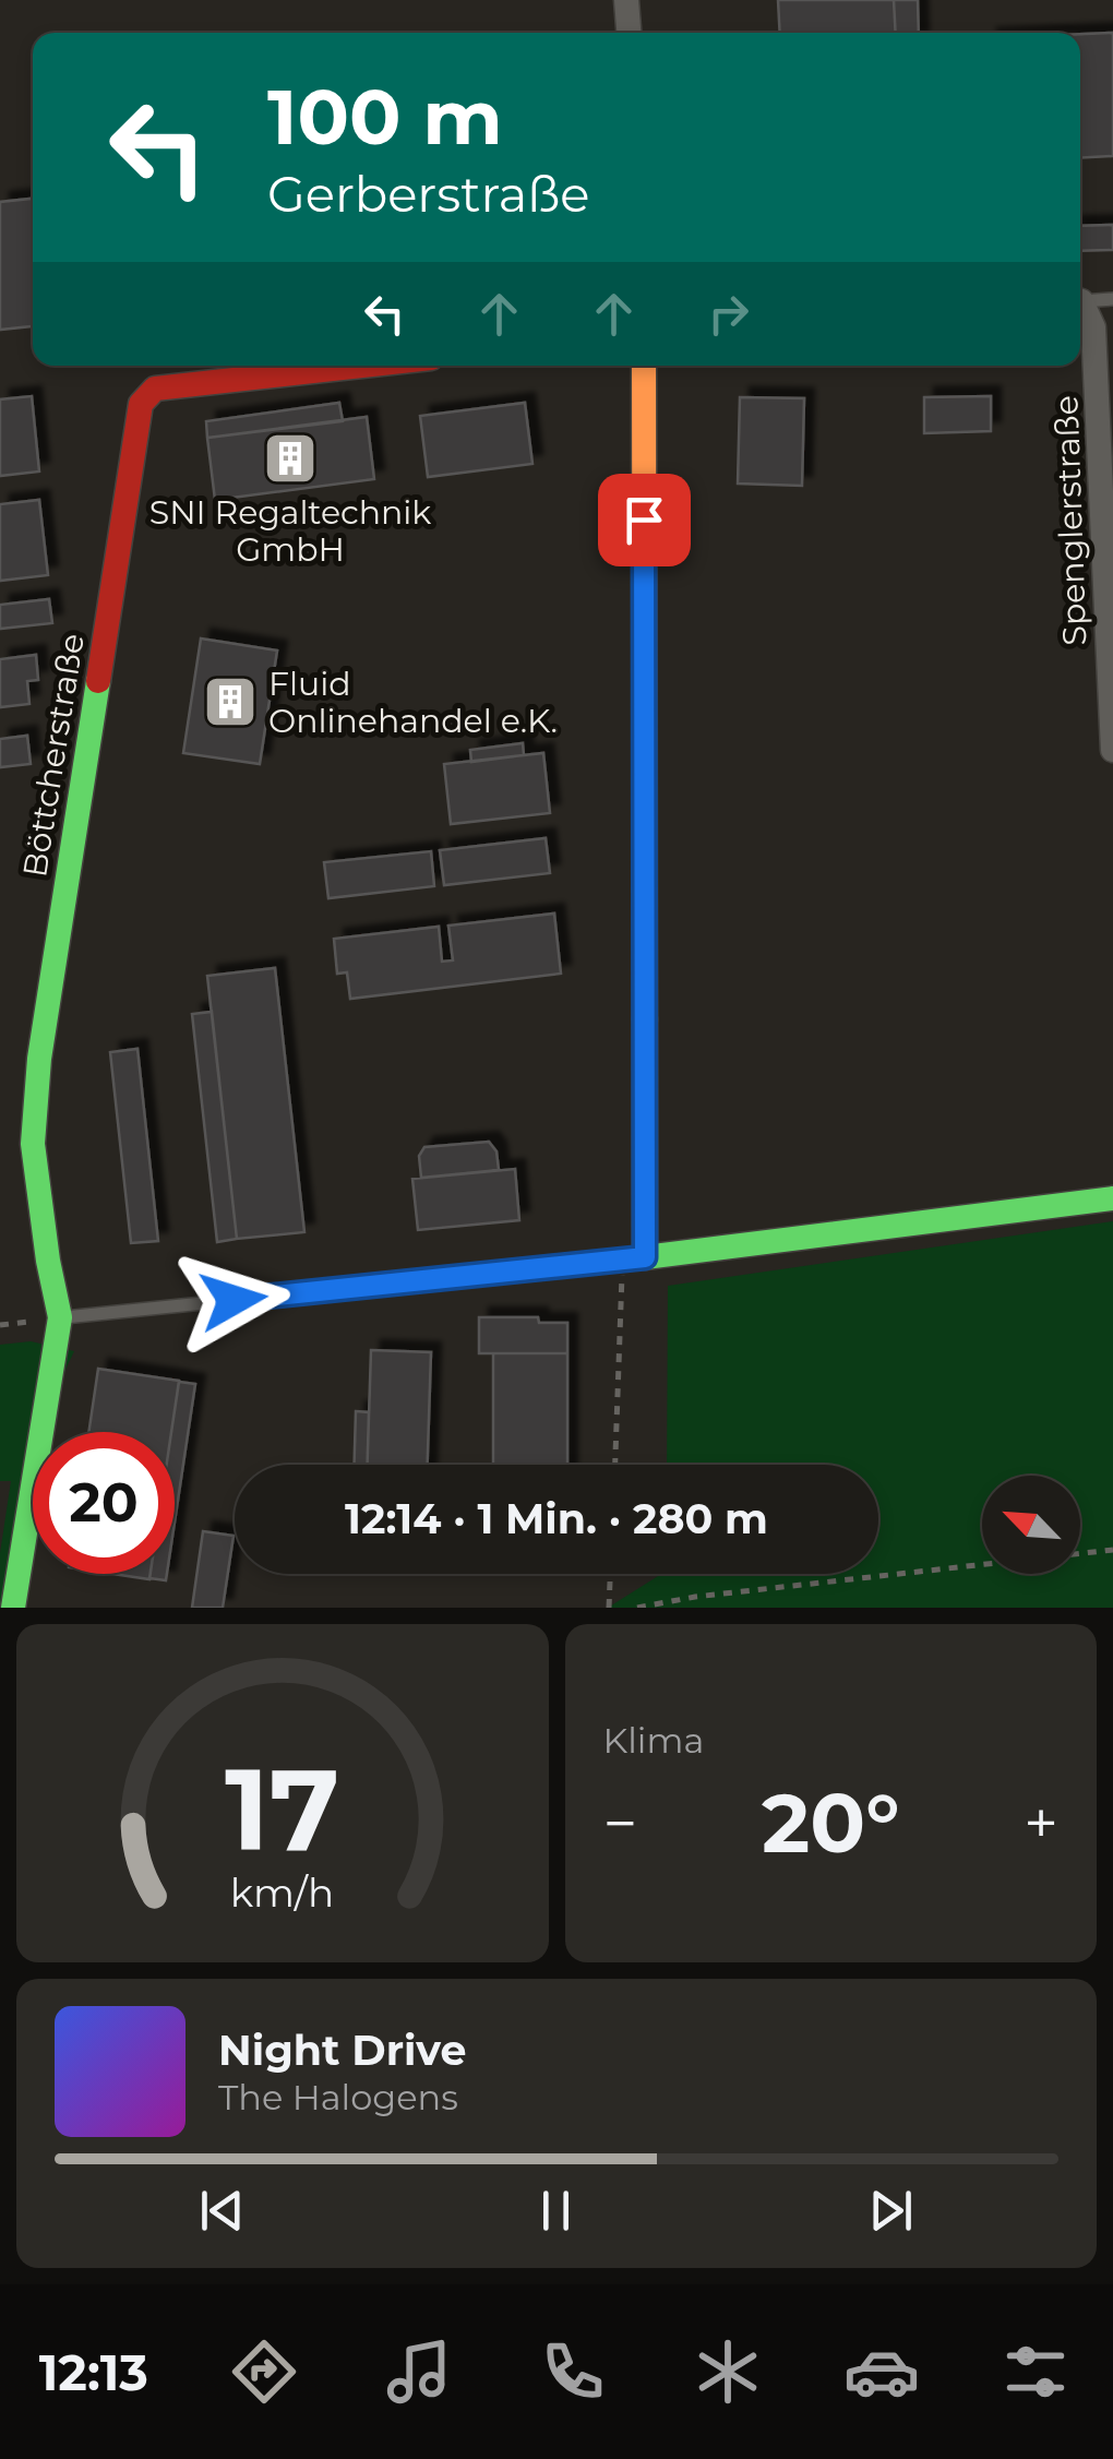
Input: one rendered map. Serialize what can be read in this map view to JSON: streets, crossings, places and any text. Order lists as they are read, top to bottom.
{
  "streets": {
    "street": ["Spenglerstraße", "Böttcherstraße"]
  },
  "places": {
    "building": ["SNI Regaltechnik GmbH", "Fluid Onlinehandel e.K."]
  },
  "north": "top left",
  "page": {
    "turn": ["100 m", "Gerberstraße"],
    "limit": "20",
    "trip": "12:14 · 1 Min. · 280 m",
    "tile": "Klima",
    "heat": ["−", "20°", "+"],
    "song": ["Night Drive", "The Halogens"],
    "tabs": "12:13",
    "gauge": ["17", "km/h"]
  }
}
